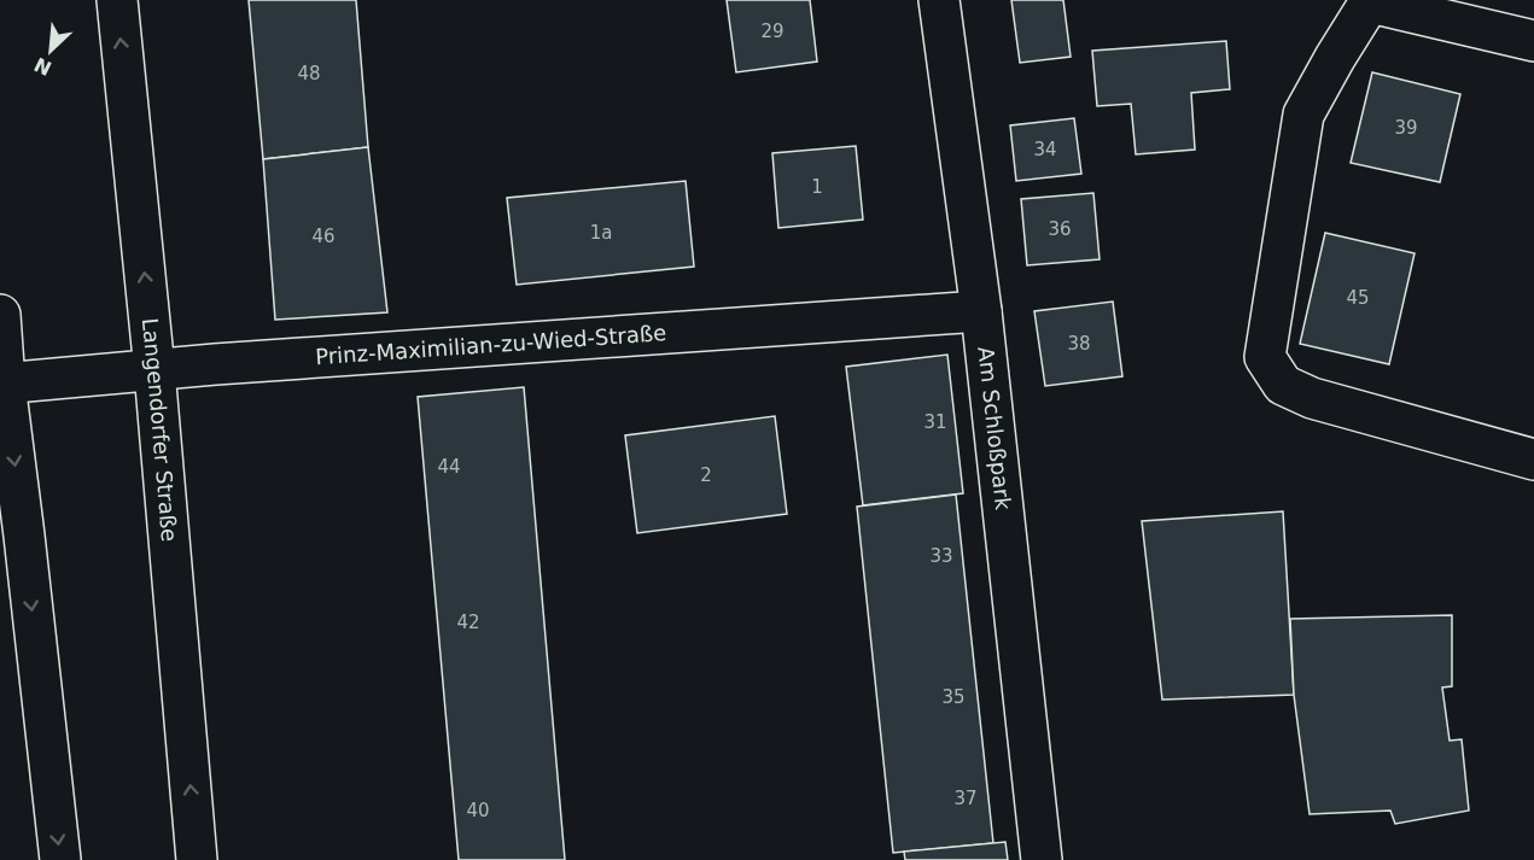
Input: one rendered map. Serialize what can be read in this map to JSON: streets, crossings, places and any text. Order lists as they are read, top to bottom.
{
  "streets": {
    "street": ["Prinz-Maximilian-zu-Wied-Straße", "Langendorfer Straße", "Am Schloßpark"]
  },
  "crossings": [
    ["Prinz-Maximilian-zu-Wied-Straße", "Langendorfer Straße"],
    ["Prinz-Maximilian-zu-Wied-Straße", "Am Schloßpark"]
  ],
  "house_numbers": [
    "29",
    "48",
    "39",
    "34",
    "1",
    "36",
    "1a",
    "46",
    "45",
    "38",
    "31",
    "44",
    "2",
    "33",
    "42",
    "35",
    "37",
    "40"
  ],
  "north": "bottom left"
}
